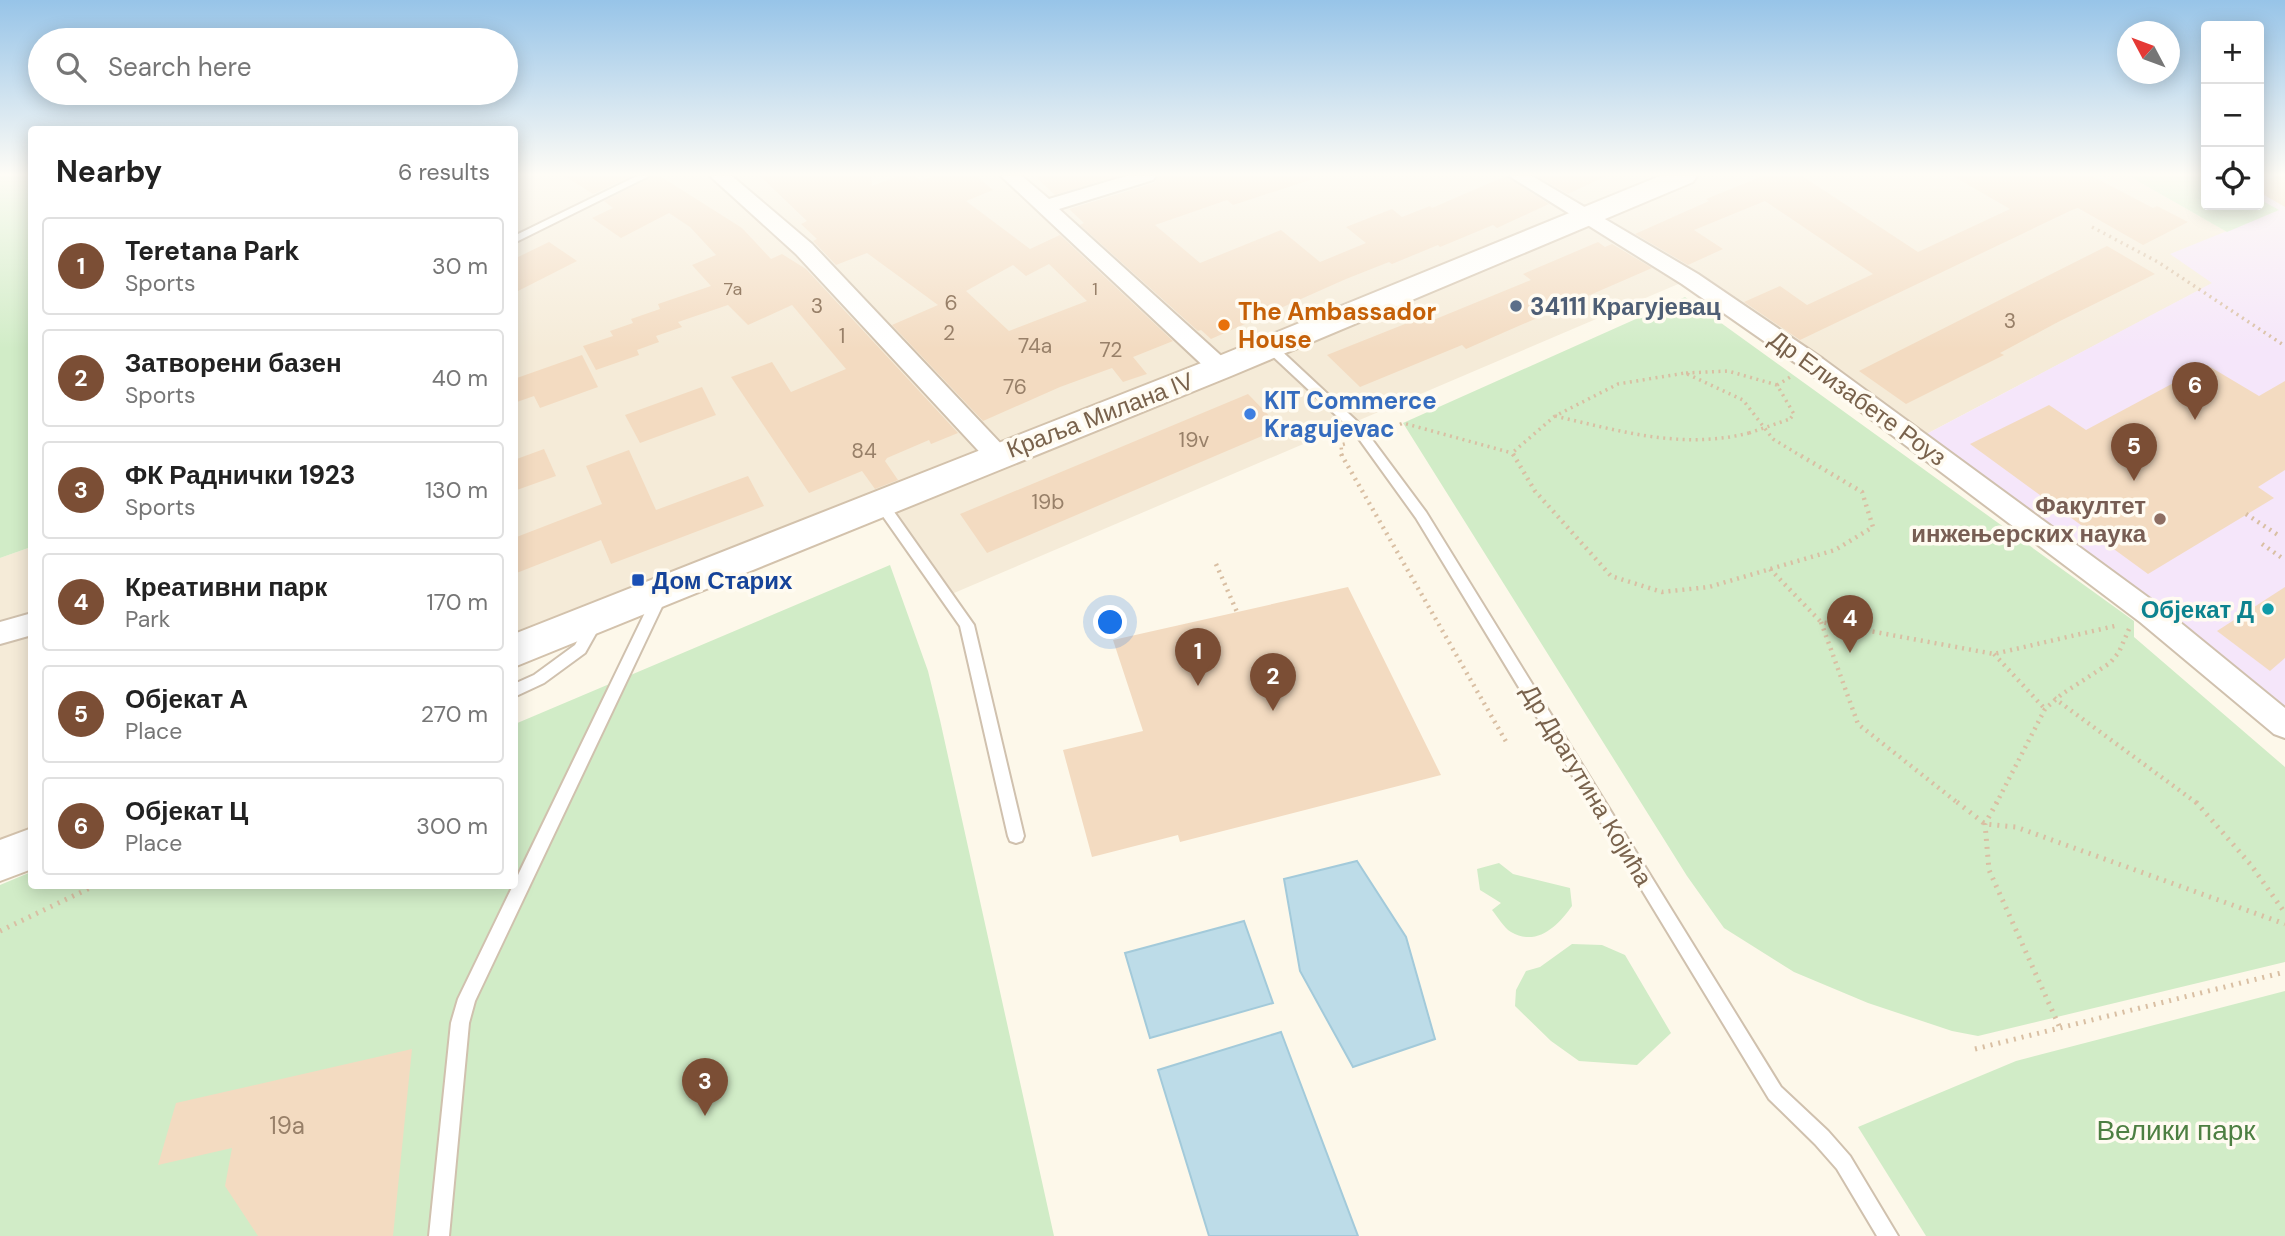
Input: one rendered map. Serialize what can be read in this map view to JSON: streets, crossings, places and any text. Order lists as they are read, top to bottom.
{
  "streets": {
    "main road": ["Краља Милана IV"],
    "street": ["Др Елизабете Роуз"],
    "lane": ["Др Драгутина Којића"]
  },
  "crossings": [
    ["Краља Милана IV", "Др Драгутина Којића"]
  ],
  "parks": ["Велики парк"],
  "places": {
    "other": [
      "34111 Крагујевац",
      "The Ambassador House",
      "KIT Commerce Kragujevac",
      "Факултет инжењерских наука",
      "Објекат Д"
    ],
    "transit": ["Дом Старих"]
  },
  "house_numbers": [
    "7a",
    "1",
    "6",
    "3",
    "3",
    "2",
    "1",
    "74a",
    "72",
    "76",
    "19v",
    "84",
    "19b",
    "19a"
  ],
  "north": "top left",
  "page": {
    "map_buttons": ["+", "−"],
    "search": "Search here",
    "heading": ["Nearby", "6 results"],
    "list": [
      {
        "mark": "1",
        "name": "Teretana Park",
        "note": "Sports",
        "value": "30 m"
      },
      {
        "mark": "2",
        "name": "Затворени базен",
        "note": "Sports",
        "value": "40 m"
      },
      {
        "mark": "3",
        "name": "ФК Раднички 1923",
        "note": "Sports",
        "value": "130 m"
      },
      {
        "mark": "4",
        "name": "Креативни парк",
        "note": "Park",
        "value": "170 m"
      },
      {
        "mark": "5",
        "name": "Објекат А",
        "note": "Place",
        "value": "270 m"
      },
      {
        "mark": "6",
        "name": "Објекат Ц",
        "note": "Place",
        "value": "300 m"
      }
    ],
    "pins": [
      "6",
      "5",
      "4",
      "1",
      "2",
      "3"
    ]
  }
}
